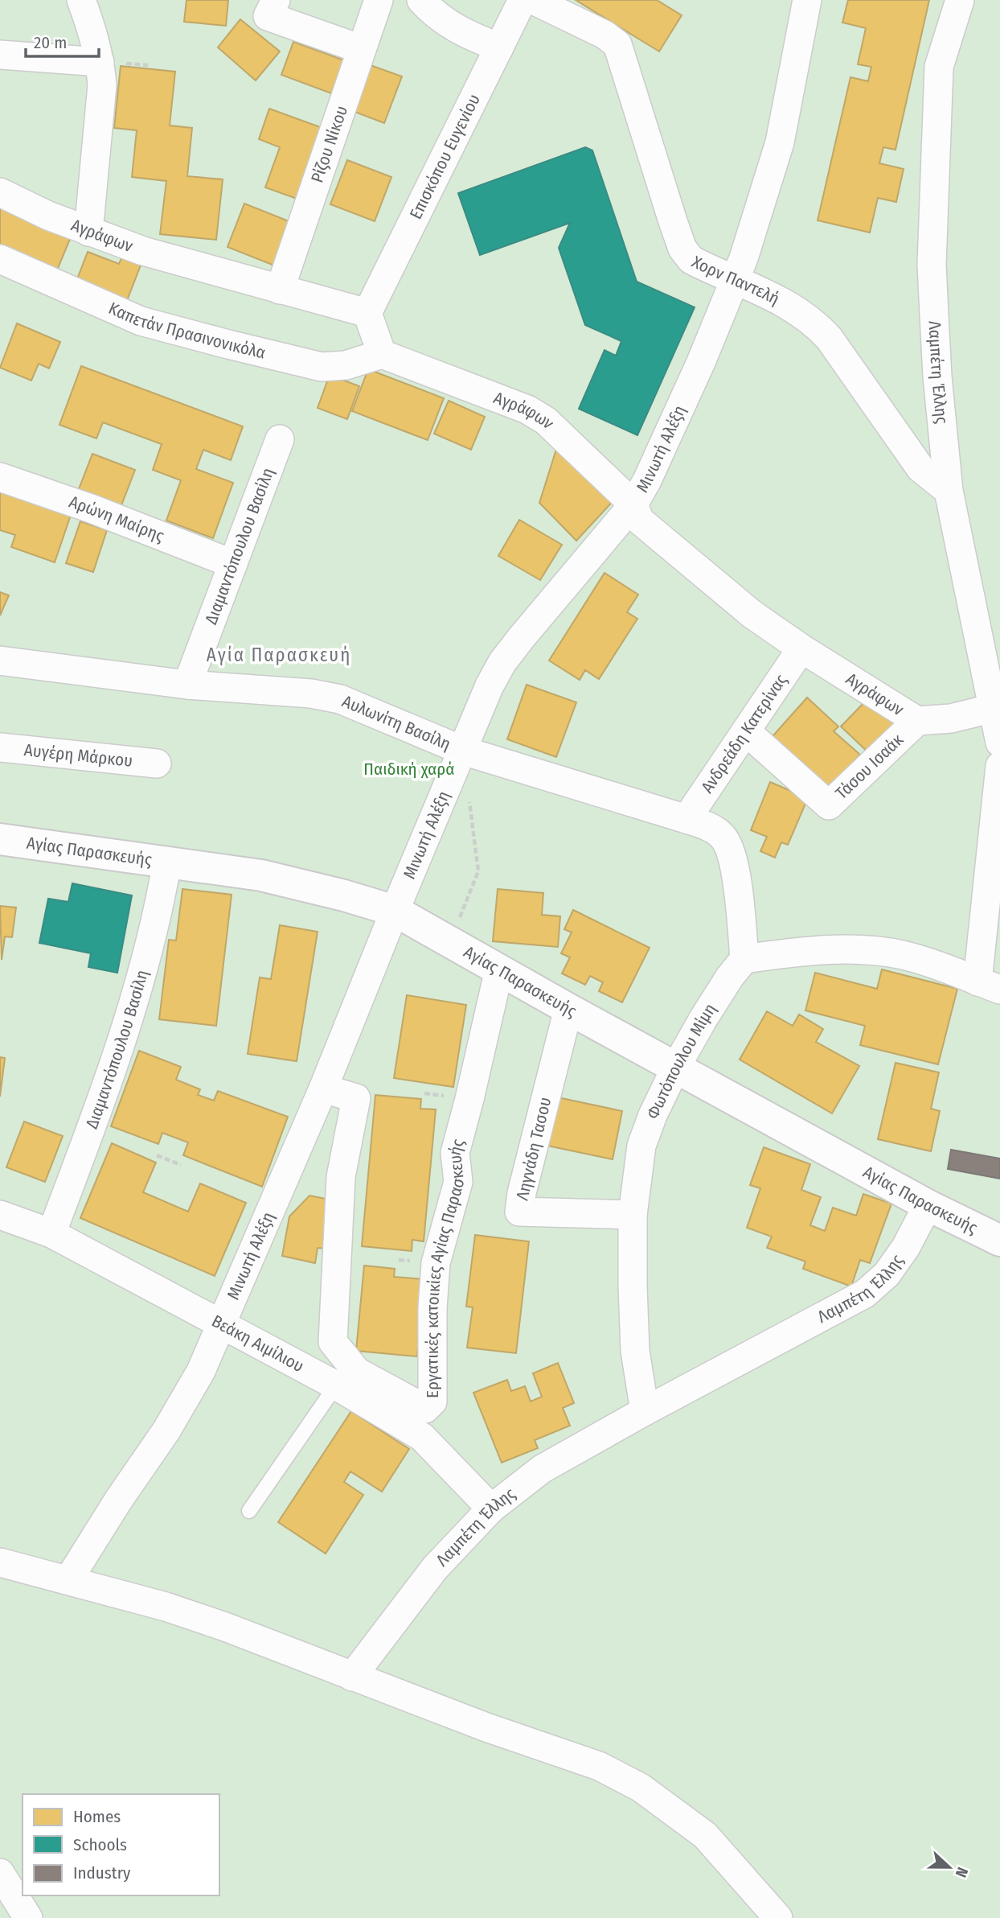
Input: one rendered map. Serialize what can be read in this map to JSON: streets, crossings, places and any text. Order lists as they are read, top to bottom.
{
  "streets": {
    "street": [
      "Ρίζου Νίκου",
      "Επισκόπου Ευγενίου",
      "Αγράφων",
      "Χορν Παντελή",
      "Καπετάν Πρασινονικόλα",
      "Λαμπέτη Έλλης",
      "Μινωτή Αλέξη",
      "Αρώνη Μαίρης",
      "Διαμαντόπουλου Βασίλη",
      "Αυλωνίτη Βασίλη",
      "Ανδρεάδη Κατερίνας",
      "Αυγέρη Μάρκου",
      "Τάσου Ισαάκ",
      "Αγίας Παρασκευής",
      "Φωτόπουλου Μίμη",
      "Ληγνάδη Τασου",
      "Εργατικές κατοικίες Αγίας Παρασκευής",
      "Βεάκη Αιμίλιου"
    ]
  },
  "crossings": [
    ["Ρίζου Νίκου", "Αγράφων"],
    ["Επισκόπου Ευγενίου", "Αγράφων"],
    ["Αγράφων", "Καπετάν Πρασινονικόλα"],
    ["Αγράφων", "Λαμπέτη Έλλης"],
    ["Αγράφων", "Μινωτή Αλέξη"],
    ["Αγράφων", "Ανδρεάδη Κατερίνας"],
    ["Αγράφων", "Τάσου Ισαάκ"],
    ["Χορν Παντελή", "Λαμπέτη Έλλης"],
    ["Χορν Παντελή", "Μινωτή Αλέξη"],
    ["Λαμπέτη Έλλης", "Αγίας Παρασκευής"],
    ["Λαμπέτη Έλλης", "Φωτόπουλου Μίμη"],
    ["Λαμπέτη Έλλης", "Βεάκη Αιμίλιου"],
    ["Μινωτή Αλέξη", "Αυλωνίτη Βασίλη"],
    ["Μινωτή Αλέξη", "Αγίας Παρασκευής"],
    ["Μινωτή Αλέξη", "Εργατικές κατοικίες Αγίας Παρασκευής"],
    ["Μινωτή Αλέξη", "Βεάκη Αιμίλιου"],
    ["Αρώνη Μαίρης", "Διαμαντόπουλου Βασίλη"],
    ["Διαμαντόπουλου Βασίλη", "Αυλωνίτη Βασίλη"],
    ["Διαμαντόπουλου Βασίλη", "Αγίας Παρασκευής"],
    ["Διαμαντόπουλου Βασίλη", "Βεάκη Αιμίλιου"],
    ["Αυλωνίτη Βασίλη", "Ανδρεάδη Κατερίνας"],
    ["Αυλωνίτη Βασίλη", "Φωτόπουλου Μίμη"],
    ["Ανδρεάδη Κατερίνας", "Τάσου Ισαάκ"],
    ["Αγίας Παρασκευής", "Φωτόπουλου Μίμη"],
    ["Αγίας Παρασκευής", "Ληγνάδη Τασου"],
    ["Αγίας Παρασκευής", "Εργατικές κατοικίες Αγίας Παρασκευής"],
    ["Φωτόπουλου Μίμη", "Ληγνάδη Τασου"]
  ],
  "districts": ["Αγία Παρασκευή"],
  "parks": ["Παιδική χαρά"],
  "legend": ["Homes", "Schools", "Industry"],
  "scale_bar": "20 m",
  "north": "right"
}
